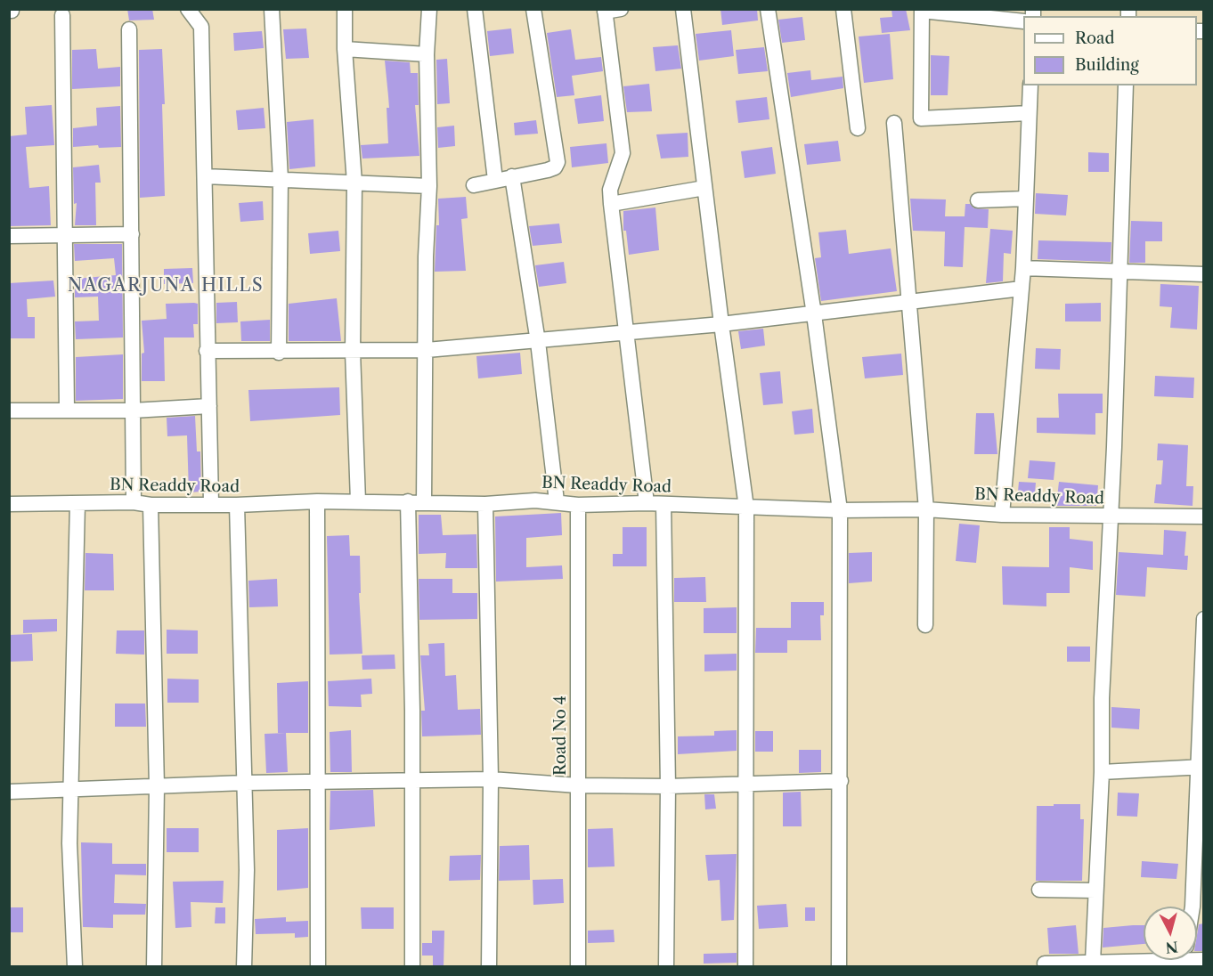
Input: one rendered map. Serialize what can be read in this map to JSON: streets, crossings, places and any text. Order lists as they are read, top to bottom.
{
  "streets": {
    "street": ["BN Readdy Road", "Road No 4"]
  },
  "crossings": [
    ["BN Readdy Road", "Road No 4"]
  ],
  "districts": ["NAGARJUNA HILLS"],
  "legend": ["Road", "Building"],
  "north": "bottom"
}
